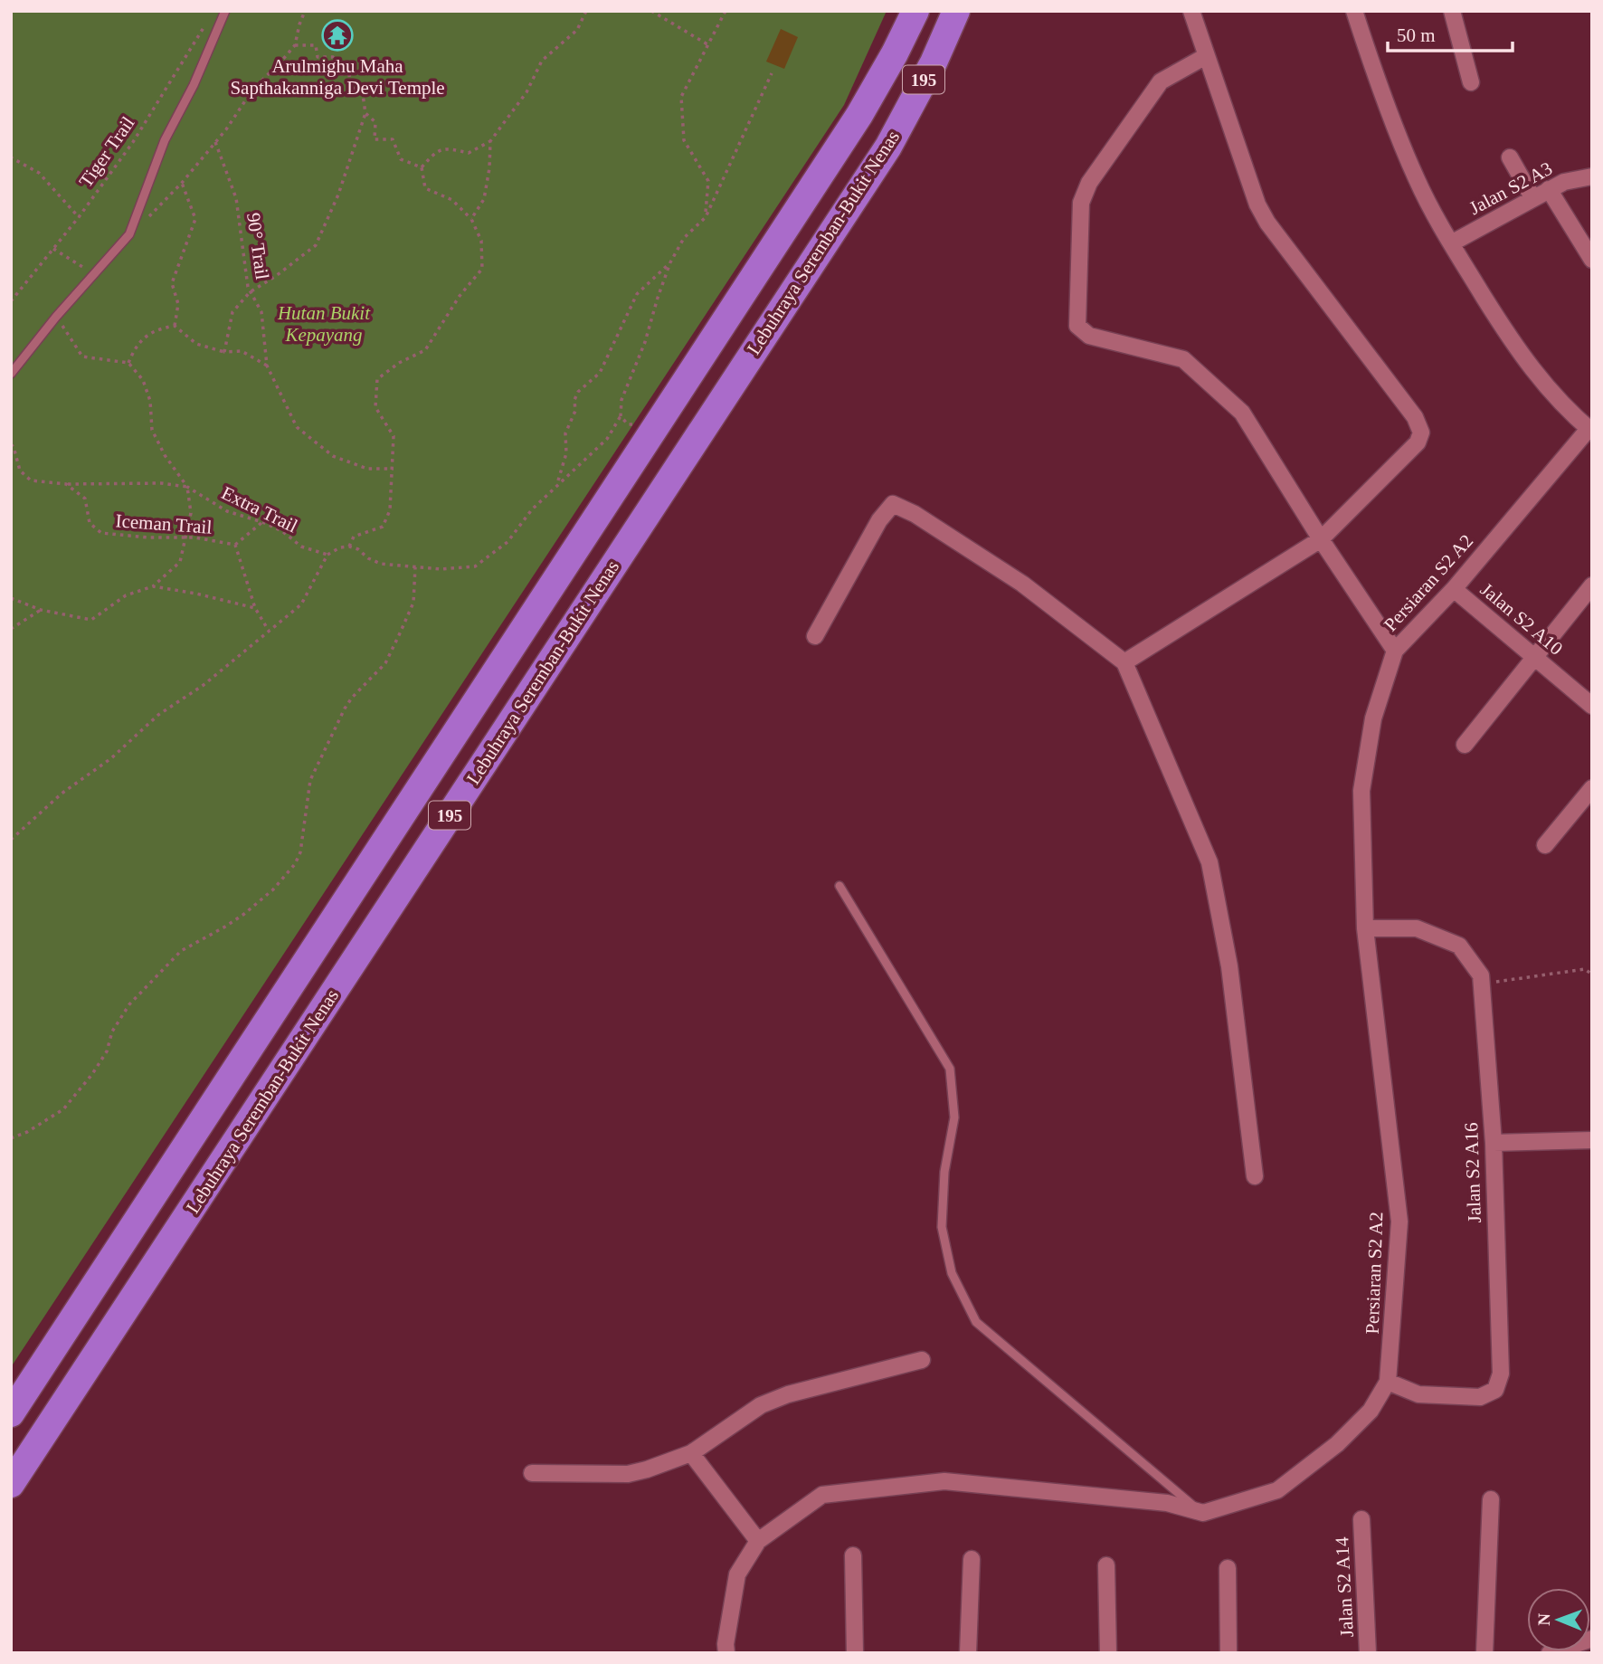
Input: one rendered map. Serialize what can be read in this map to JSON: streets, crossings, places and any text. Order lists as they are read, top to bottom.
{
  "streets": {
    "highway": ["195", "Lebuhraya Seremban-Bukit Nenas"],
    "street": [
      "Jalan S2 A3",
      "Persiaran S2 A2",
      "Jalan S2 A10",
      "Jalan S2 A16",
      "Jalan S2 A14"
    ],
    "path": [
      "Tiger Trail",
      "90° Trail",
      "Extra Trail",
      "Iceman Trail"
    ]
  },
  "crossings": [
    ["Persiaran S2 A2", "Jalan S2 A10"],
    ["Persiaran S2 A2", "Jalan S2 A16"]
  ],
  "parks": ["Hutan Bukit Kepayang"],
  "places": {
    "temple": ["Arulmighu Maha Sapthakanniga Devi Temple"]
  },
  "scale_bar": "50 m",
  "north": "left"
}
